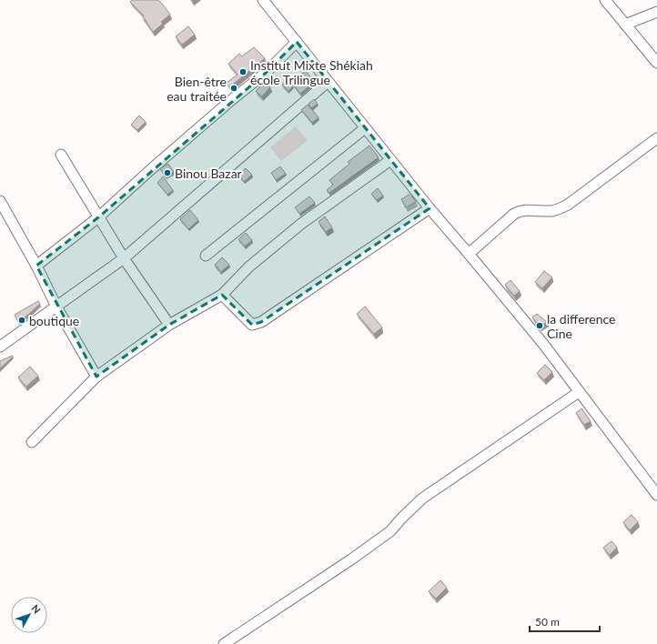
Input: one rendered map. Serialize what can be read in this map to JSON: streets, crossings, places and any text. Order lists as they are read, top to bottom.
{
  "places": [
    "Institut Mixte Shékiah école Trilingue",
    "Bien-être eau traitée",
    "Binou Bazar",
    "boutique",
    "la difference Cine"
  ],
  "scale_bar": "50 m",
  "north": "top right"
}
